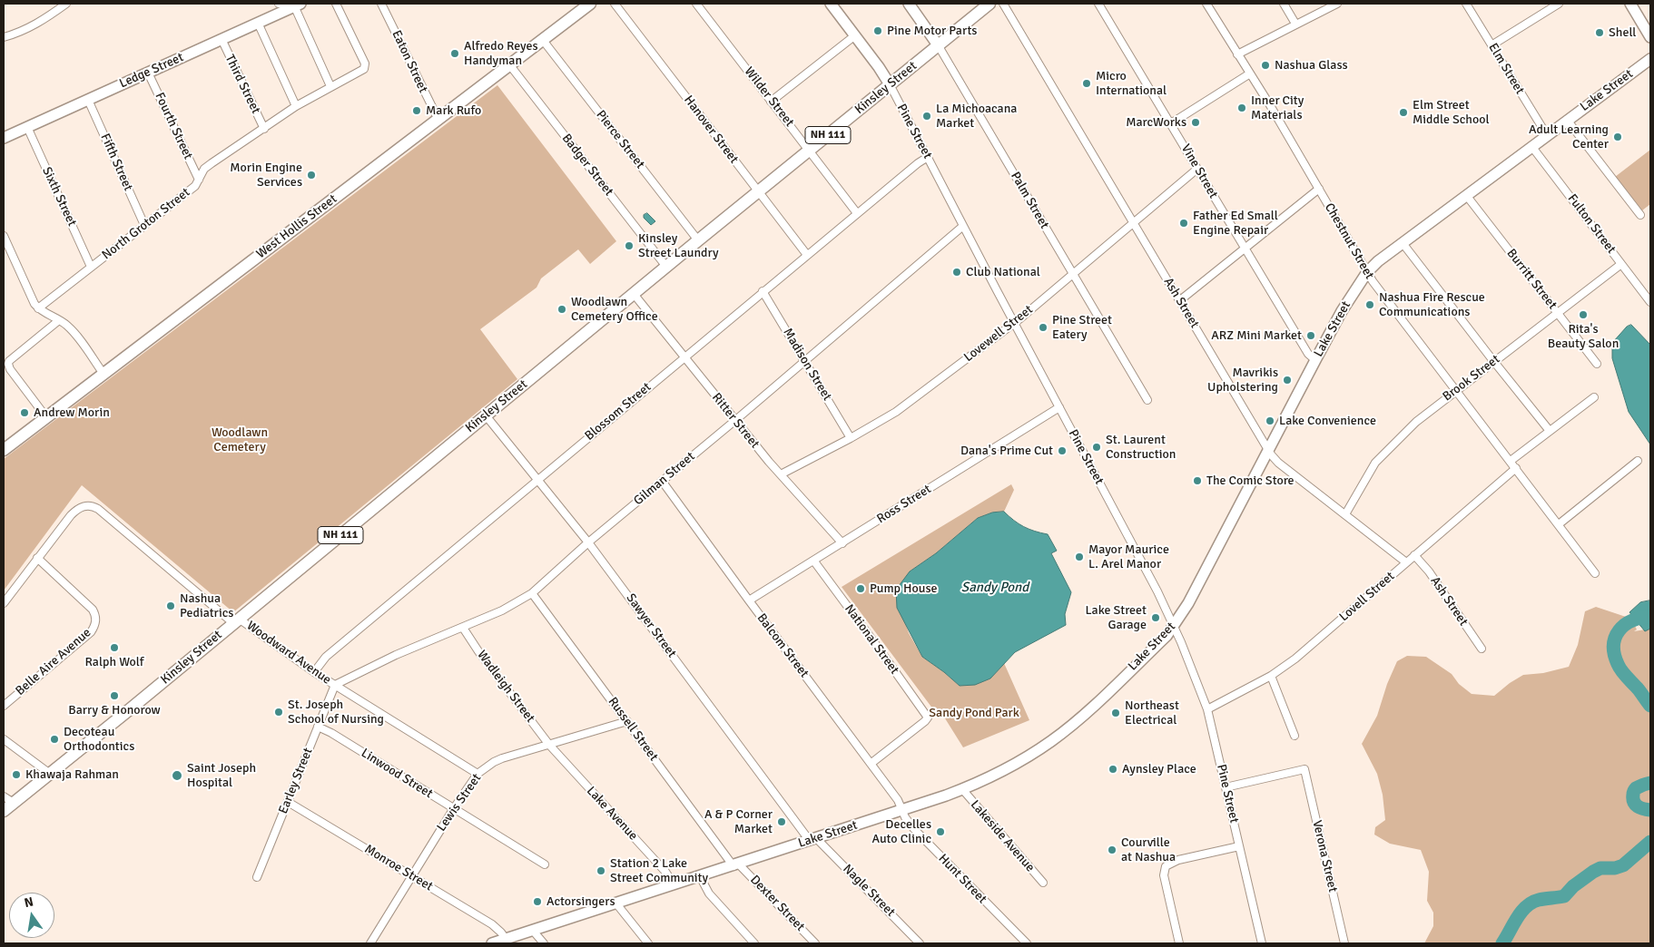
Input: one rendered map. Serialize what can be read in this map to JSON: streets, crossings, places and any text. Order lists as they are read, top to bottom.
{
  "streets": {
    "main road": ["Kinsley Street", "NH 111", "West Hollis Street"],
    "street": [
      "Eaton Street",
      "Elm Street",
      "Ledge Street",
      "Third Street",
      "Lake Street",
      "Wilder Street",
      "Fourth Street",
      "Hanover Street",
      "Pine Street",
      "Pierce Street",
      "Fifth Street",
      "Badger Street",
      "Vine Street",
      "Sixth Street",
      "Palm Street",
      "North Groton Street",
      "Fulton Street",
      "Chestnut Street",
      "Burritt Street",
      "Ash Street",
      "Lovewell Street",
      "Madison Street",
      "Brook Street",
      "Blossom Street",
      "Ritter Street",
      "Gilman Street",
      "Ross Street",
      "Lovell Street",
      "Sawyer Street",
      "National Street",
      "Balcom Street",
      "Woodward Avenue",
      "Belle Aire Avenue",
      "Wadleigh Street",
      "Russell Street",
      "Linwood Street",
      "Earley Street",
      "Lewis Street",
      "Lake Avenue",
      "Lakeside Avenue",
      "Verona Street",
      "Monroe Street",
      "Hunt Street",
      "Nagle Street",
      "Dexter Street"
    ]
  },
  "crossings": [
    ["Eaton Street", "West Hollis Street"],
    ["Elm Street", "Lake Street"],
    ["Ledge Street", "Third Street"],
    ["Ledge Street", "Fourth Street"],
    ["Ledge Street", "Fifth Street"],
    ["Ledge Street", "Sixth Street"],
    ["Third Street", "North Groton Street"],
    ["Kinsley Street", "Wilder Street"],
    ["Kinsley Street", "Hanover Street"],
    ["Kinsley Street", "Pine Street"],
    ["Kinsley Street", "Pierce Street"],
    ["Kinsley Street", "Badger Street"],
    ["Kinsley Street", "Palm Street"],
    ["Kinsley Street", "Ritter Street"],
    ["Kinsley Street", "Sawyer Street"],
    ["Kinsley Street", "Woodward Avenue"],
    ["Lake Street", "Pine Street"],
    ["Lake Street", "Vine Street"],
    ["Lake Street", "Fulton Street"],
    ["Lake Street", "Chestnut Street"],
    ["Lake Street", "Burritt Street"],
    ["Lake Street", "Ash Street"],
    ["Lake Street", "Sawyer Street"],
    ["Lake Street", "Balcom Street"],
    ["Lake Street", "Russell Street"],
    ["Lake Street", "Lake Avenue"],
    ["Lake Street", "Lakeside Avenue"],
    ["Lake Street", "Monroe Street"],
    ["Lake Street", "Hunt Street"],
    ["Lake Street", "Nagle Street"],
    ["Lake Street", "Dexter Street"],
    ["Wilder Street", "Blossom Street"],
    ["Fourth Street", "North Groton Street"],
    ["Hanover Street", "Blossom Street"],
    ["Pine Street", "Lovewell Street"],
    ["Pine Street", "Blossom Street"],
    ["Pine Street", "Gilman Street"],
    ["Pine Street", "Ross Street"],
    ["Pine Street", "Lovell Street"],
    ["Pine Street", "Verona Street"],
    ["Pierce Street", "West Hollis Street"],
    ["Fifth Street", "North Groton Street"],
    ["Badger Street", "West Hollis Street"],
    ["Vine Street", "Lovewell Street"],
    ["Sixth Street", "North Groton Street"],
    ["Palm Street", "Lovewell Street"],
    ["Fulton Street", "Brook Street"],
    ["Chestnut Street", "Brook Street"],
    ["Chestnut Street", "Lovell Street"],
    ["Burritt Street", "Brook Street"],
    ["Ash Street", "Lovewell Street"],
    ["Ash Street", "Brook Street"],
    ["Ash Street", "Lovell Street"],
    ["Lovewell Street", "Madison Street"],
    ["Lovewell Street", "Ritter Street"],
    ["Madison Street", "Blossom Street"],
    ["Madison Street", "Gilman Street"],
    ["Blossom Street", "Ritter Street"],
    ["Blossom Street", "Sawyer Street"],
    ["Blossom Street", "Woodward Avenue"],
    ["Ritter Street", "Gilman Street"],
    ["Ritter Street", "Ross Street"],
    ["Gilman Street", "Sawyer Street"],
    ["Gilman Street", "Balcom Street"],
    ["Gilman Street", "Woodward Avenue"],
    ["Gilman Street", "Wadleigh Street"],
    ["Gilman Street", "Russell Street"],
    ["Gilman Street", "Earley Street"],
    ["Ross Street", "National Street"],
    ["Ross Street", "Balcom Street"],
    ["Sawyer Street", "Nagle Street"],
    ["National Street", "Balcom Street"],
    ["Balcom Street", "Hunt Street"],
    ["Woodward Avenue", "Belle Aire Avenue"],
    ["Woodward Avenue", "Earley Street"],
    ["Woodward Avenue", "Lewis Street"],
    ["Wadleigh Street", "Lewis Street"],
    ["Wadleigh Street", "Lake Avenue"],
    ["Russell Street", "Lewis Street"],
    ["Russell Street", "Dexter Street"],
    ["Linwood Street", "Earley Street"],
    ["Linwood Street", "Lewis Street"],
    ["Earley Street", "Monroe Street"],
    ["Lewis Street", "Lake Avenue"],
    ["Lewis Street", "Monroe Street"]
  ],
  "water": ["Sandy Pond"],
  "parks": ["Woodlawn Cemetery", "Sandy Pond Park"],
  "places": [
    "Pine Motor Parts",
    "Shell",
    "Alfredo Reyes Handyman",
    "Nashua Glass",
    "Micro International",
    "Inner City Materials",
    "Mark Rufo",
    "Elm Street Middle School",
    "La Michoacana Market",
    "MarcWorks",
    "Adult Learning Center",
    "Morin Engine Services",
    "Father Ed Small Engine Repair",
    "Kinsley Street Laundry",
    "Club National",
    "Nashua Fire Rescue Communications",
    "Woodlawn Cemetery Office",
    "Rita's Beauty Salon",
    "Pine Street Eatery",
    "ARZ Mini Market",
    "Mavrikis Upholstering",
    "Andrew Morin",
    "Lake Convenience",
    "St. Laurent Construction",
    "Dana's Prime Cut",
    "The Comic Store",
    "Mayor Maurice L. Arel Manor",
    "Pump House",
    "Nashua Pediatrics",
    "Lake Street Garage",
    "Ralph Wolf",
    "Barry & Honorow",
    "St. Joseph School of Nursing",
    "Northeast Electrical",
    "Decoteau Orthodontics",
    "Aynsley Place",
    "Khawaja Rahman",
    "Saint Joseph Hospital",
    "A & P Corner Market",
    "Decelles Auto Clinic",
    "Courville at Nashua",
    "Station 2 Lake Street Community",
    "Actorsingers"
  ],
  "north": "top"
}
